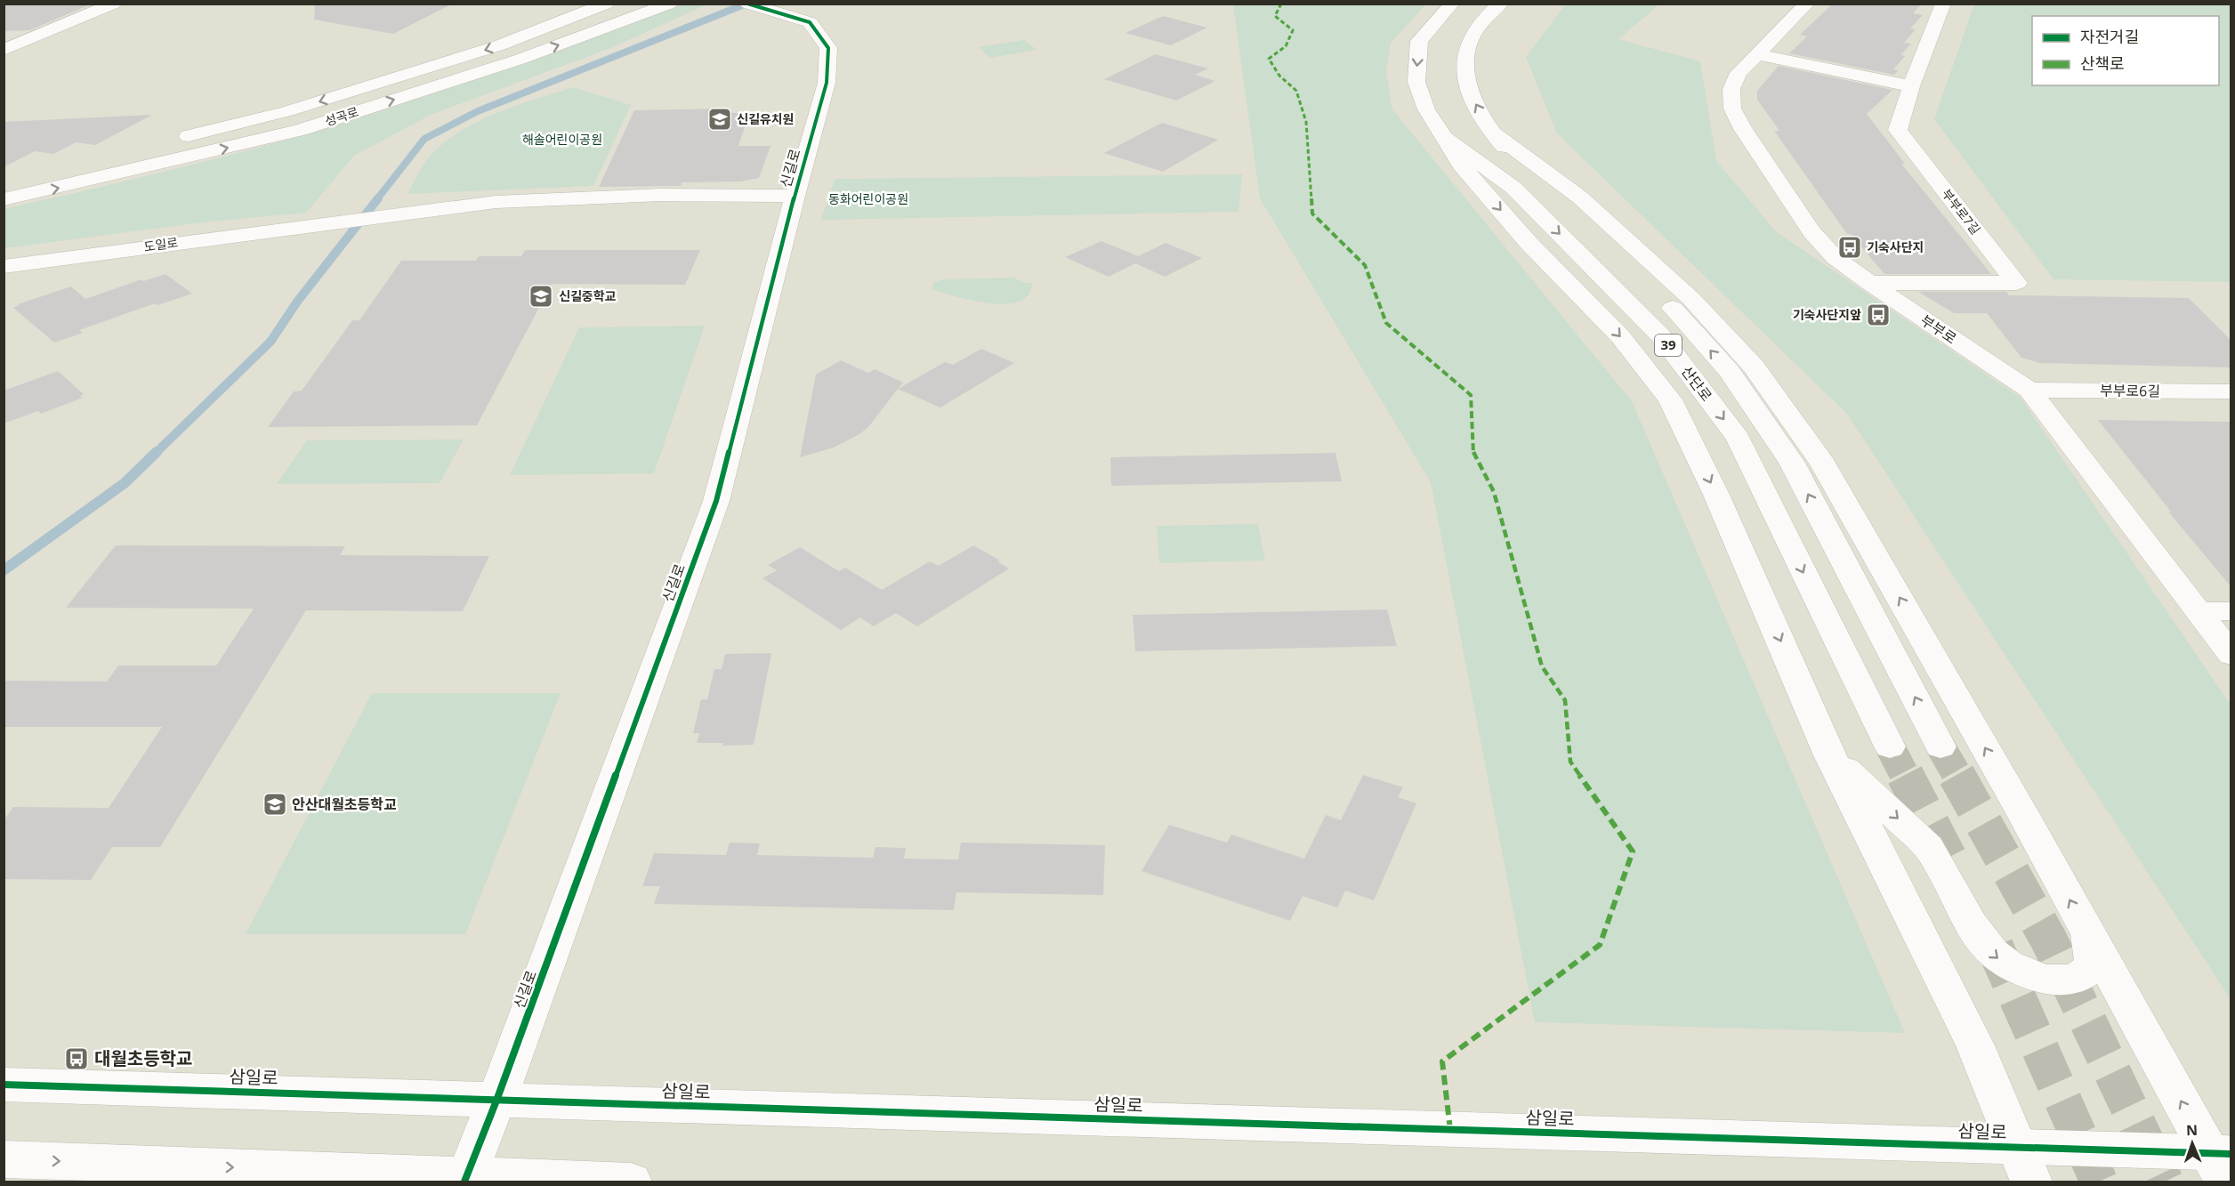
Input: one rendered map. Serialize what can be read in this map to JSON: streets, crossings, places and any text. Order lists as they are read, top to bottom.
{
  "streets": {
    "main road": [
      "성곡로",
      "신길로",
      "부부로7길",
      "도일로",
      "부부로",
      "39",
      "산단로",
      "부부로6길",
      "삼일로"
    ]
  },
  "crossings": [
    ["신길로", "도일로"],
    ["신길로", "삼일로"],
    ["부부로7길", "부부로"],
    ["부부로", "부부로6길"]
  ],
  "parks": ["해솔어린이공원", "동화어린이공원"],
  "places": {
    "school or university": ["신길유치원", "신길중학교", "안산대월초등학교"],
    "bus stop": ["기숙사단지", "기숙사단지앞", "대월초등학교"]
  },
  "legend": ["자전거길", "산책로"],
  "north": "top"
}
